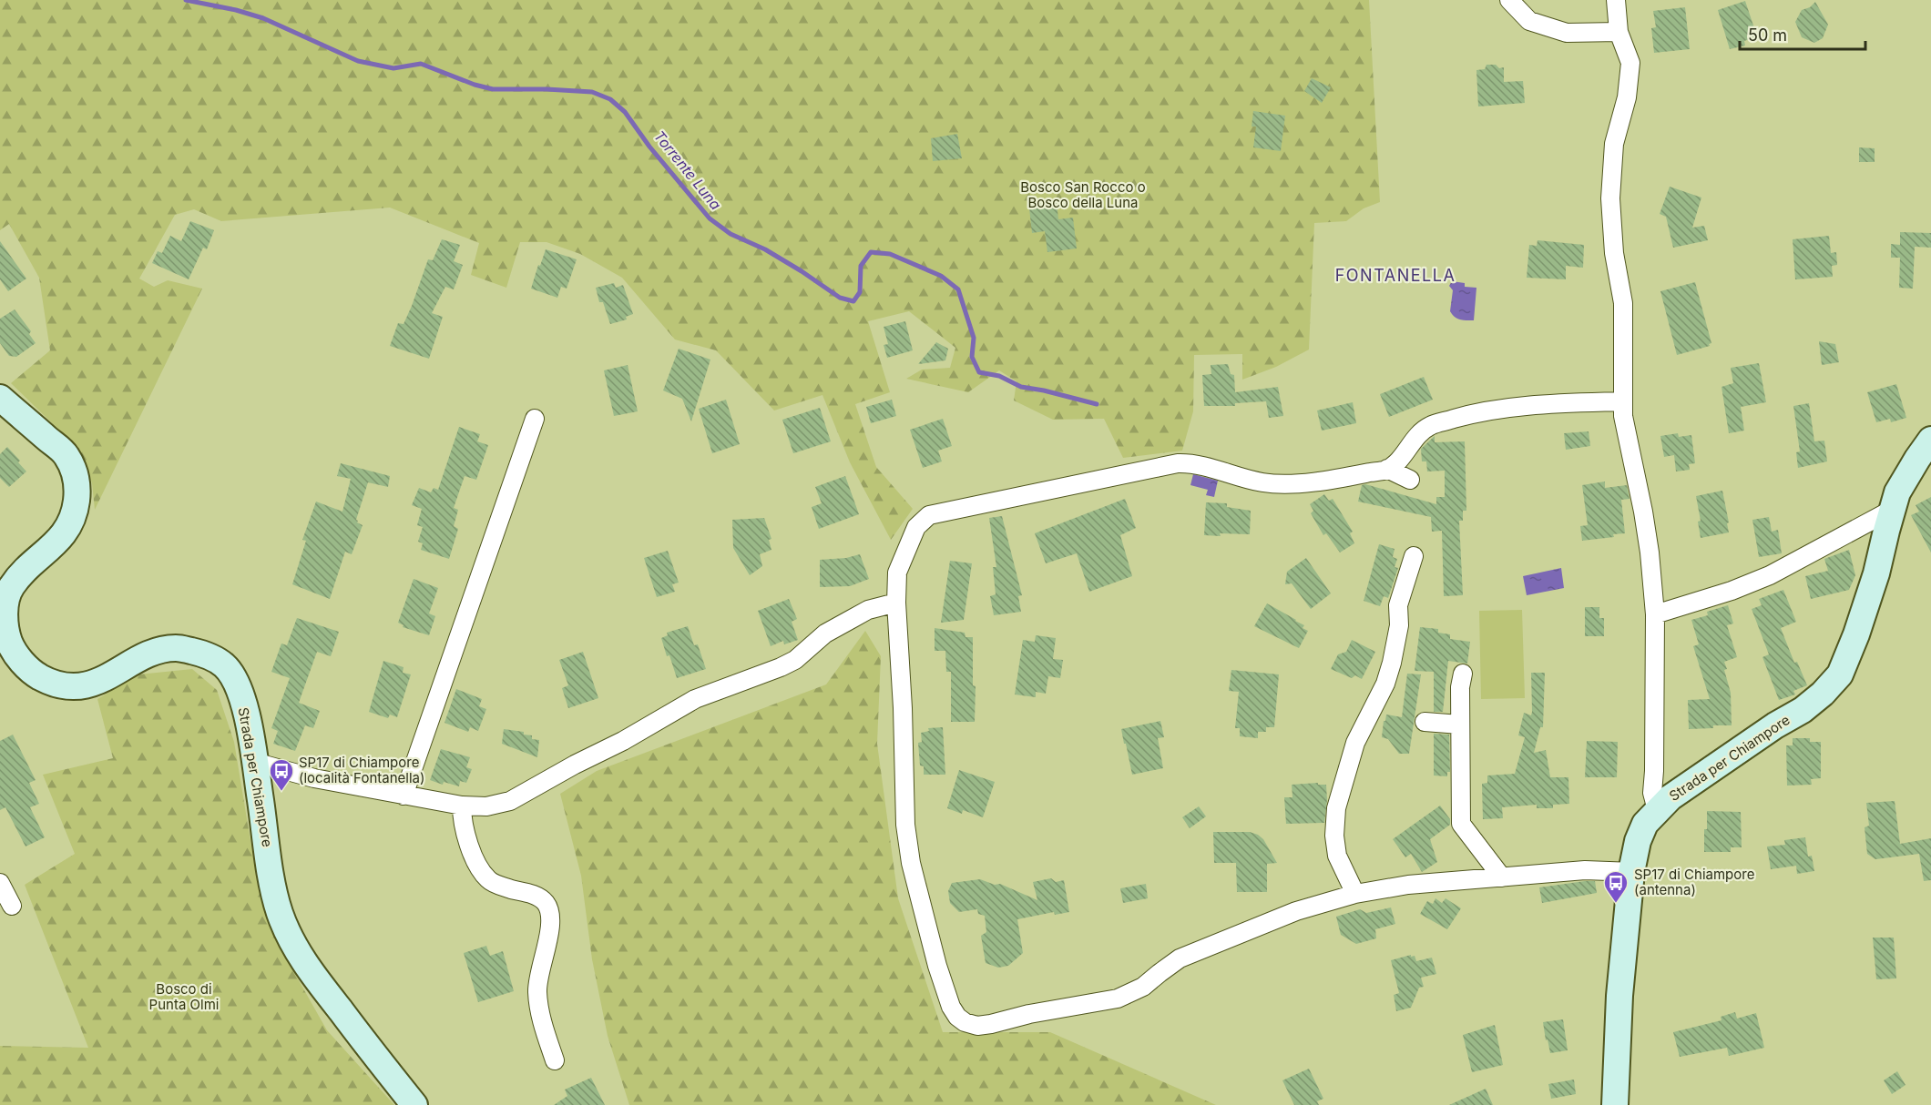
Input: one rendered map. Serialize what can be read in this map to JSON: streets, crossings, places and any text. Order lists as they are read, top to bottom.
{
  "streets": {
    "street": ["Strada per Chiampore"]
  },
  "districts": ["FONTANELLA"],
  "water": ["Torrente Luna"],
  "parks": ["Bosco San Rocco o Bosco della Luna", "Bosco di Punta Olmi"],
  "places": {
    "bus stop": ["SP17 di Chiampore (località Fontanella)", "SP17 di Chiampore (antenna)"]
  },
  "scale_bar": "50 m"
}
